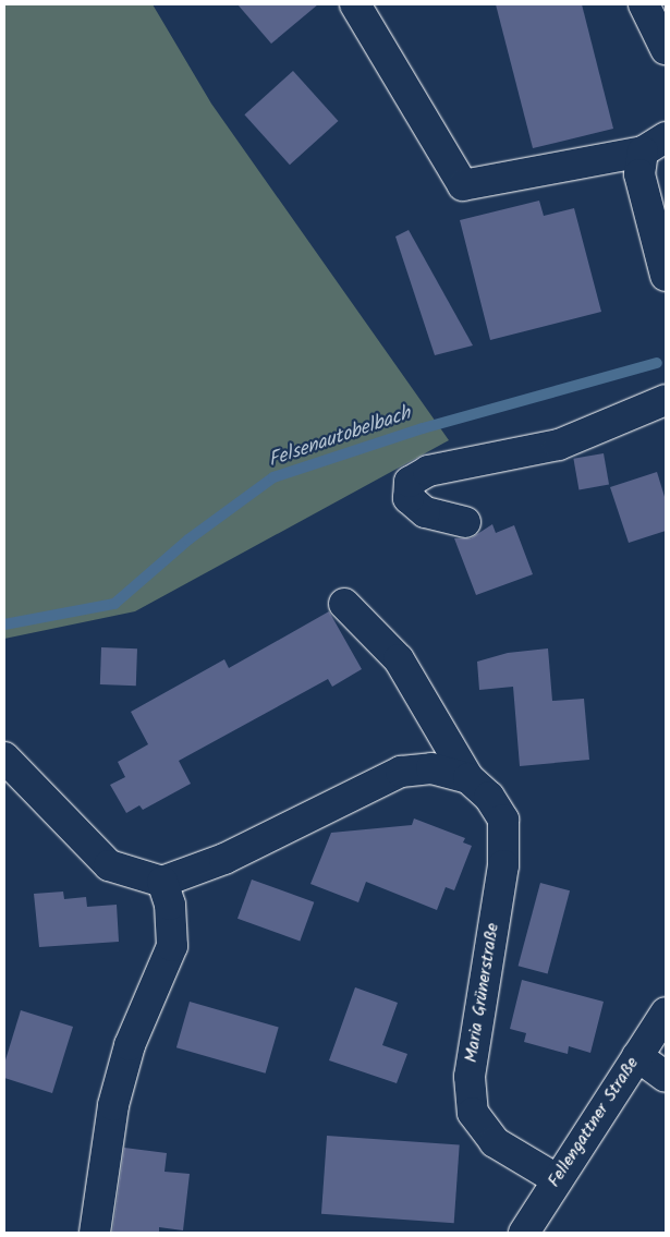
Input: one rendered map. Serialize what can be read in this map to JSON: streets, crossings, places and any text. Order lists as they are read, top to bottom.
{
  "streets": {
    "street": ["Maria Grünerstraße", "Fellengattner Straße"]
  },
  "crossings": [
    ["Maria Grünerstraße", "Fellengattner Straße"]
  ],
  "water": ["Felsenautobelbach"]
}
